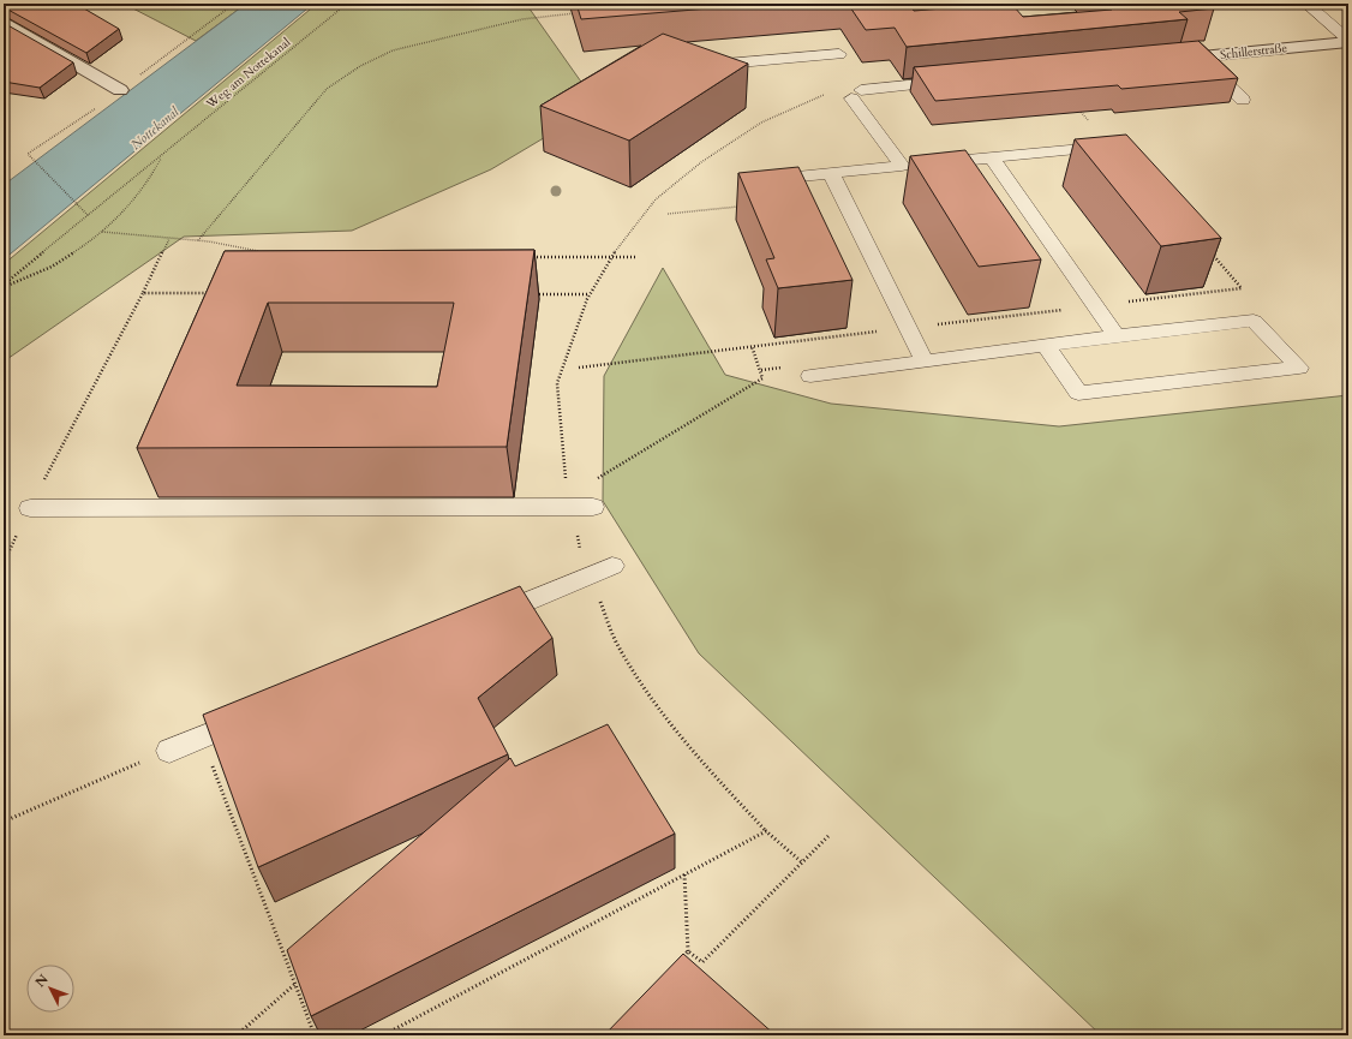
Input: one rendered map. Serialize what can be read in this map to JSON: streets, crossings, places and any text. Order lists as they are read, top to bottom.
{
  "streets": {
    "street": ["Schillerstraße"],
    "path": ["Weg am Nottekanal"]
  },
  "water": ["Nottekanal"],
  "north": "top left"
}
